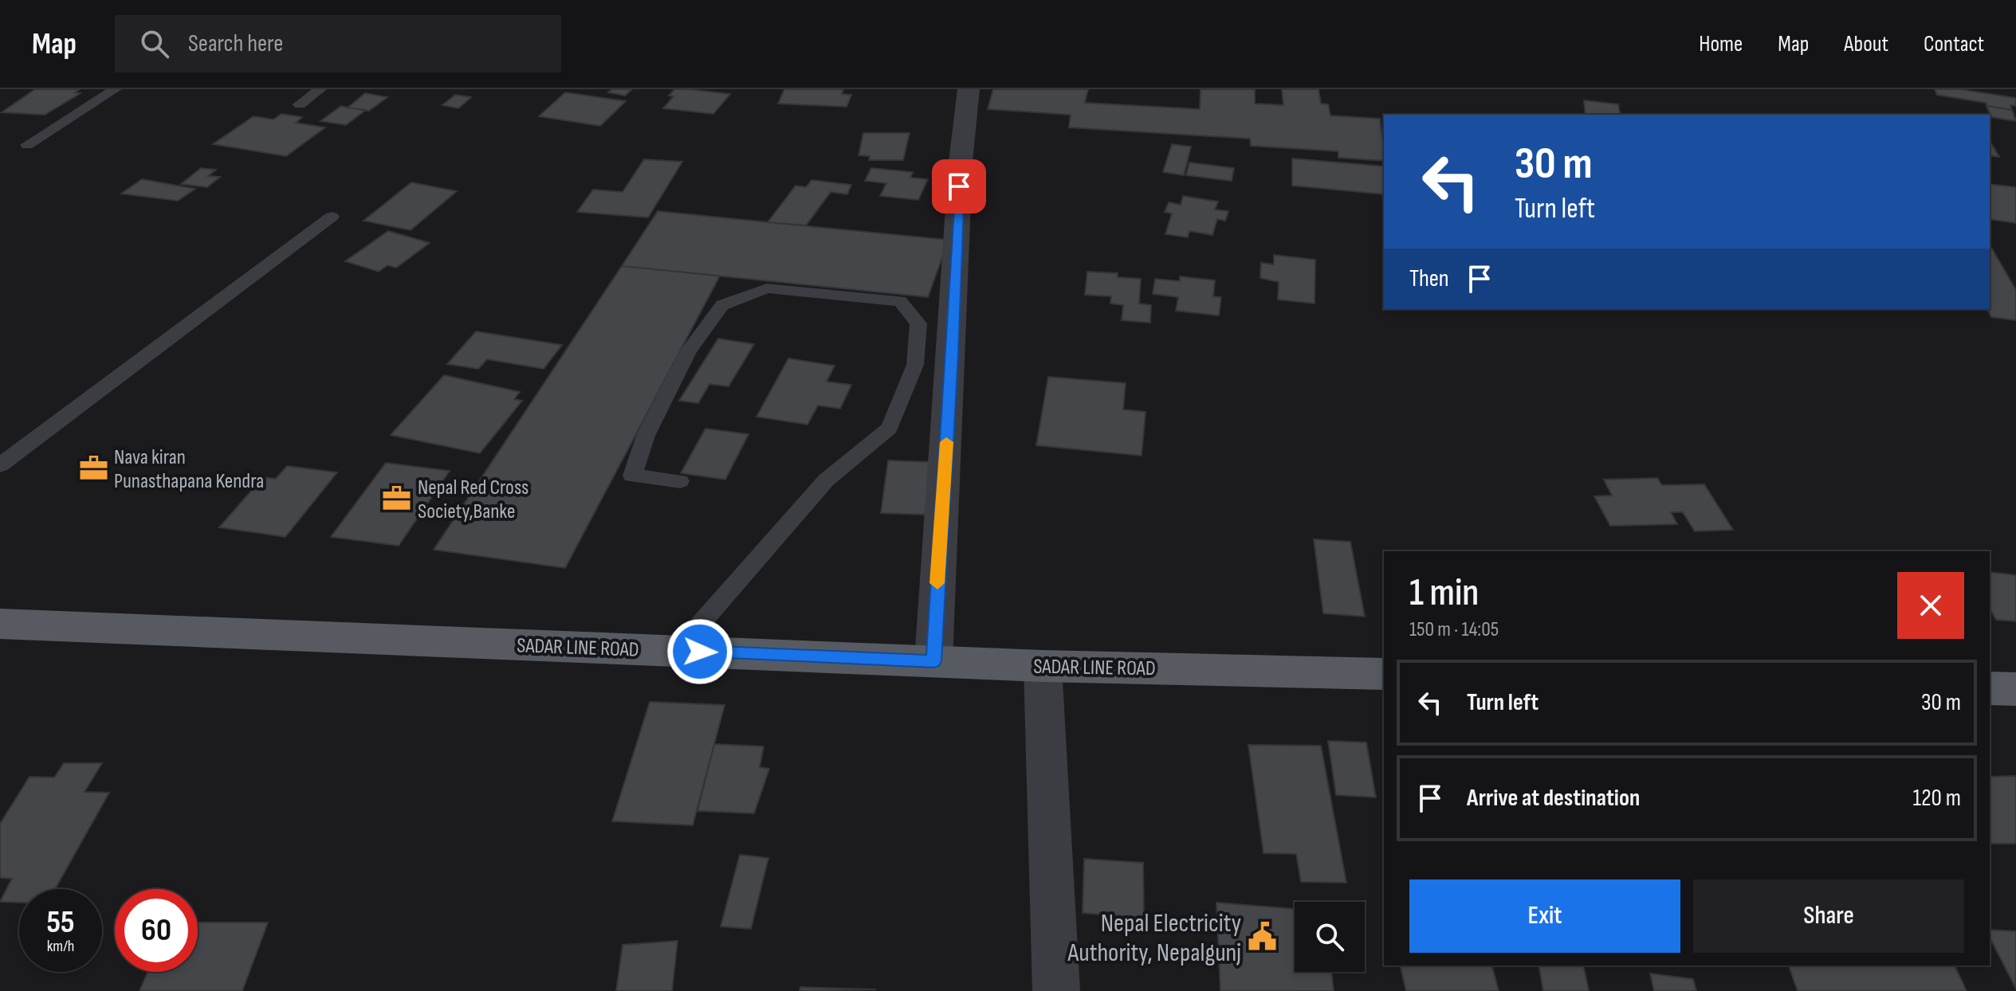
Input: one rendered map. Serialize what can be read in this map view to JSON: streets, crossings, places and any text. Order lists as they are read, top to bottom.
{
  "streets": {
    "main road": ["SADAR LINE ROAD"]
  },
  "places": {
    "office": ["Nava kiran Punasthapana Kendra", "Nepal Red Cross Society,Banke"],
    "public building": ["Nepal Electricity Authority, Nepalgunj"]
  },
  "page": {
    "header": "Map",
    "search": "Search here",
    "nav": [
      "Home",
      "Map",
      "About",
      "Contact"
    ],
    "turn": ["30 m", "Turn left"],
    "then": "Then",
    "heading": ["1 min", "150 m · 14:05"],
    "list": [
      {
        "name": "Turn left",
        "value": "30 m"
      },
      {
        "name": "Arrive at destination",
        "value": "120 m"
      }
    ],
    "buttons": ["Exit", "Share"],
    "speed": "55 km/h",
    "limit": "60"
  }
}
